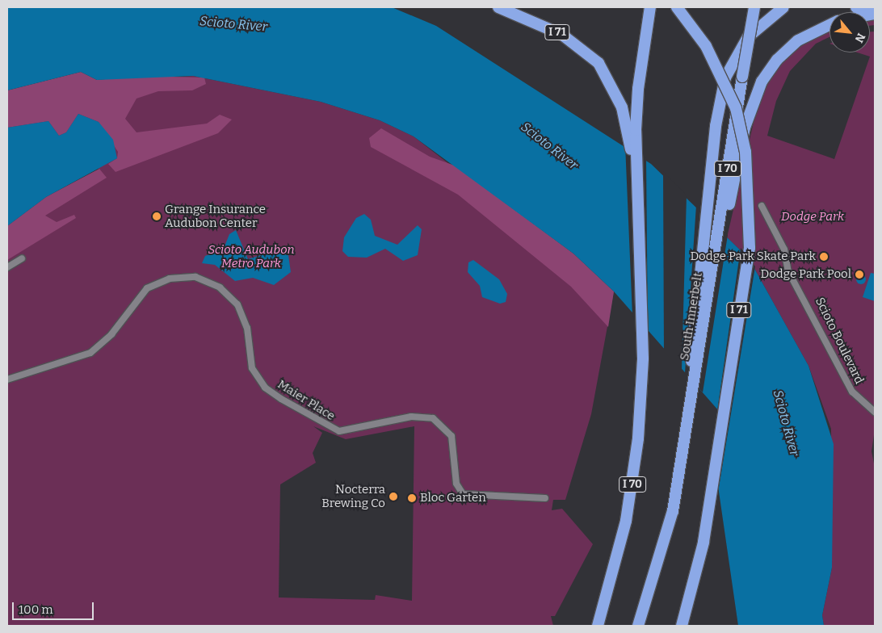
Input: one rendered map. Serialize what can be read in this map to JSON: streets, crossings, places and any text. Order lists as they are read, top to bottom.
{
  "streets": {
    "highway": ["I 71", "I 70", "South Innerbelt"],
    "street": ["Scioto Boulevard", "Maier Place"]
  },
  "crossings": [
    ["I 71", "I 70"]
  ],
  "water": ["Scioto River"],
  "parks": ["Dodge Park", "Scioto Audubon Metro Park"],
  "places": [
    "Grange Insurance Audubon Center",
    "Dodge Park Skate Park",
    "Dodge Park Pool",
    "Nocterra Brewing Co",
    "Bloc Garten"
  ],
  "scale_bar": "100 m",
  "north": "bottom right"
}
